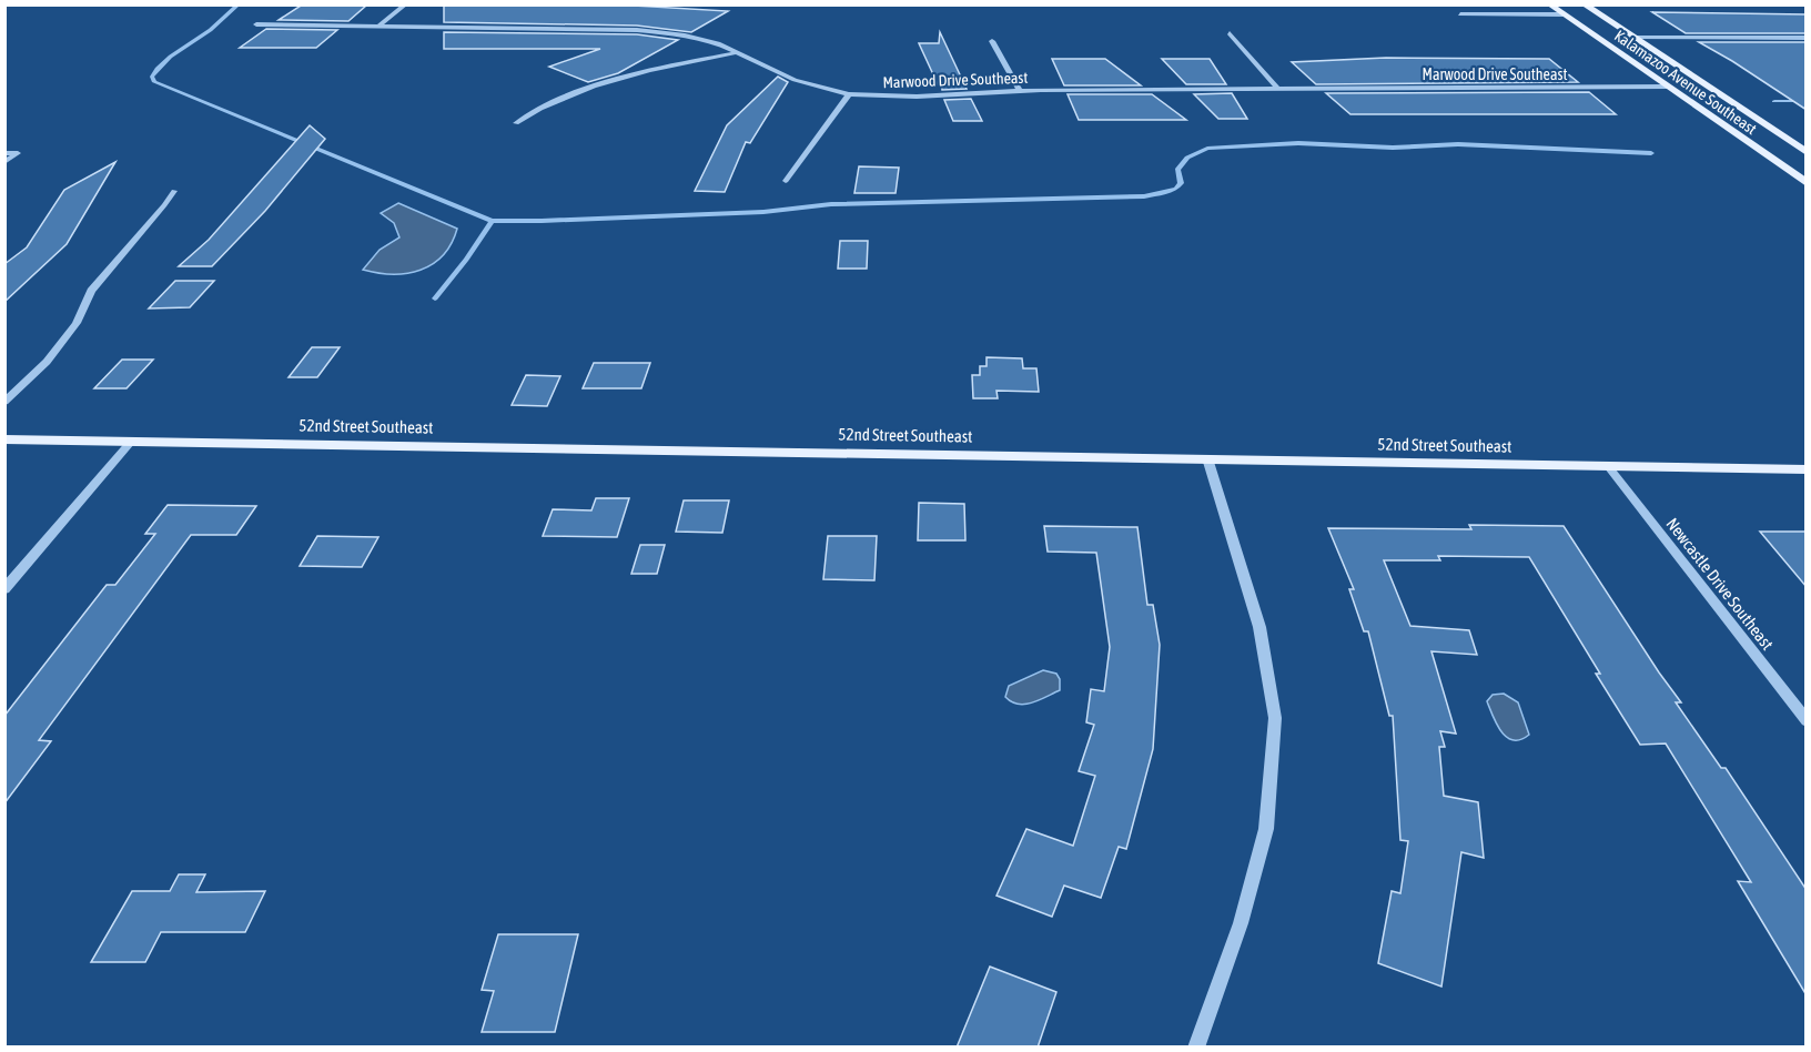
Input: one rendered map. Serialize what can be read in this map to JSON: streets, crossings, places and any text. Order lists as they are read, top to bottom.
{
  "streets": {
    "main road": ["Kalamazoo Avenue Southeast", "52nd Street Southeast"],
    "street": ["Marwood Drive Southeast", "Newcastle Drive Southeast"]
  },
  "crossings": [
    ["Marwood Drive Southeast", "Kalamazoo Avenue Southeast"],
    ["52nd Street Southeast", "Newcastle Drive Southeast"]
  ]
}
